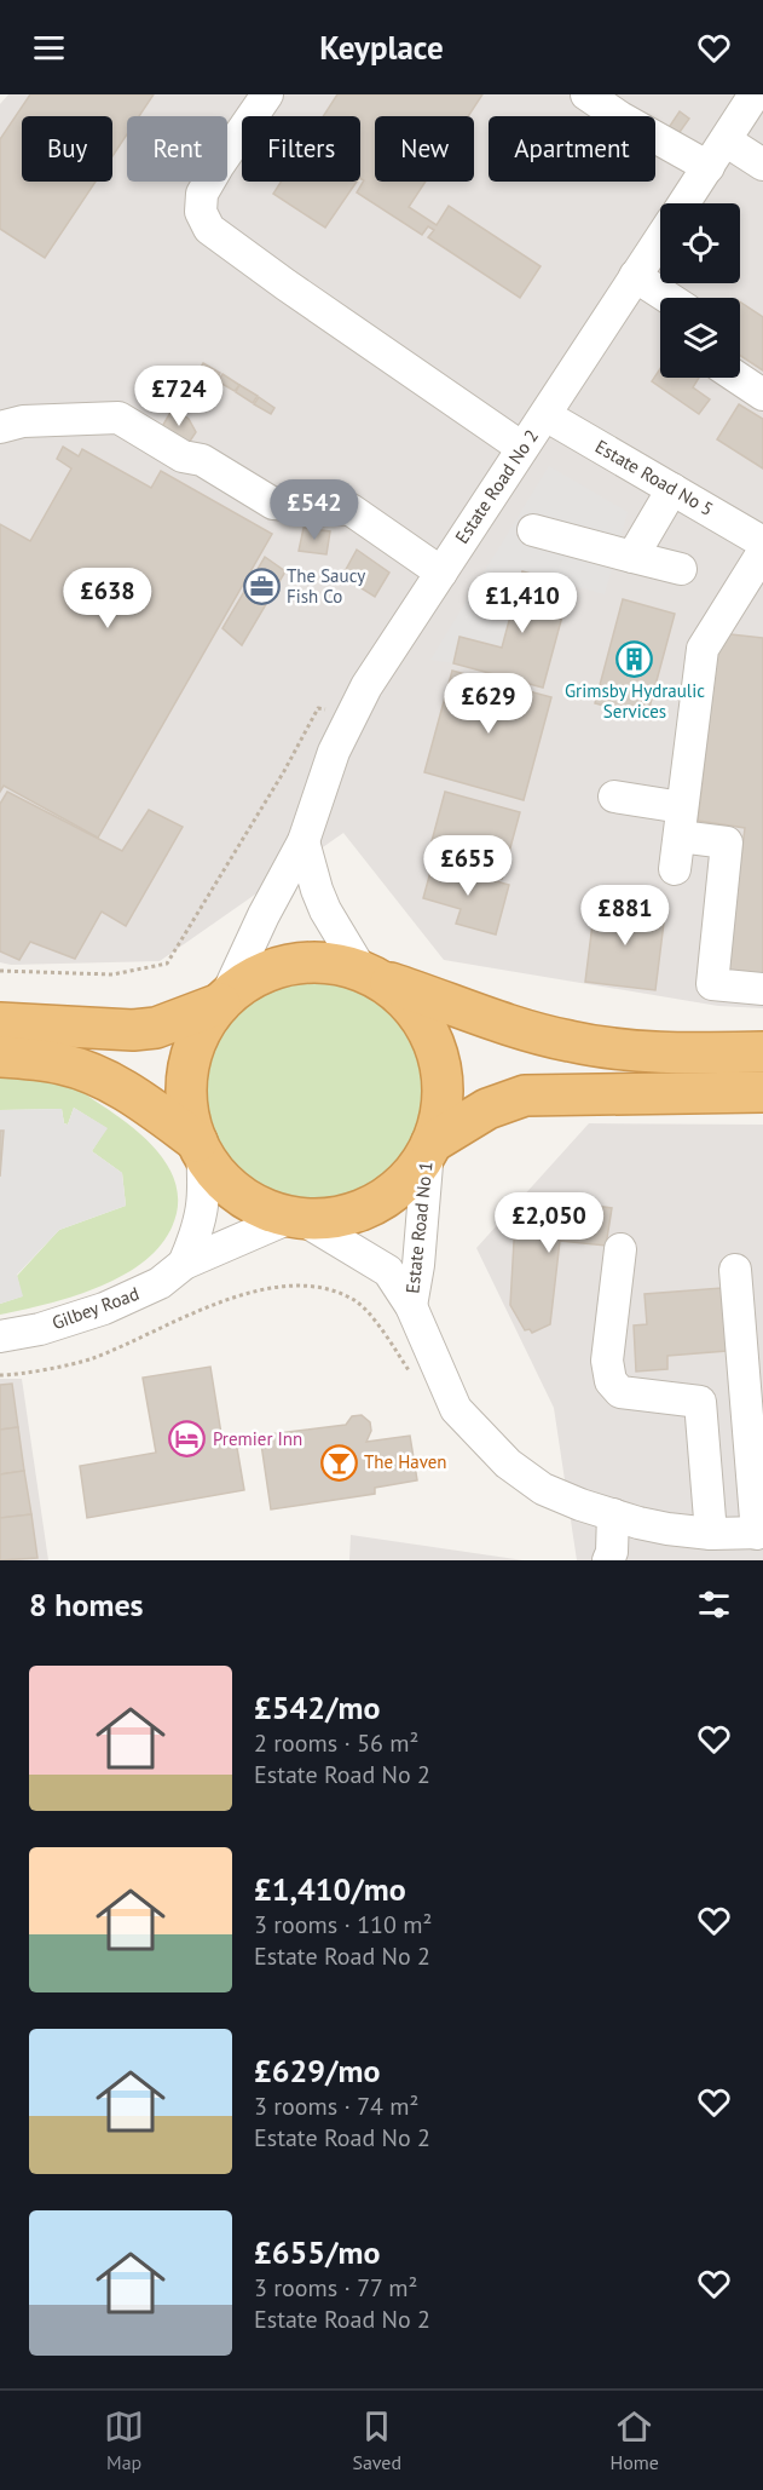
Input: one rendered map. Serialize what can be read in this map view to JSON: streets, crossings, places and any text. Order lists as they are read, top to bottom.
{
  "streets": {
    "street": [
      "Estate Road No 5",
      "Estate Road No 2",
      "Estate Road No 1",
      "Gilbey Road"
    ]
  },
  "crossings": [
    ["Estate Road No 5", "Estate Road No 2"],
    ["Estate Road No 2", "Estate Road No 1"],
    ["Estate Road No 2", "Gilbey Road"],
    ["Estate Road No 1", "Gilbey Road"]
  ],
  "places": {
    "office": ["The Saucy Fish Co"],
    "building": ["Grimsby Hydraulic Services"],
    "hotel": ["Premier Inn"],
    "bar": ["The Haven"]
  },
  "page": {
    "header": "Keyplace",
    "chip": [
      "Buy",
      "Rent",
      "Filters",
      "New",
      "Apartment"
    ],
    "price": [
      "£724",
      "£542",
      "£638",
      "£1,410",
      "£629",
      "£655",
      "£881",
      "£2,050"
    ],
    "heading": "8 homes",
    "list": [
      {
        "name": "£542/mo",
        "note": "2 rooms · 56 m² · Estate Road No 2"
      },
      {
        "name": "£1,410/mo",
        "note": "3 rooms · 110 m² · Estate Road No 2"
      },
      {
        "name": "£629/mo",
        "note": "3 rooms · 74 m² · Estate Road No 2"
      },
      {
        "name": "£655/mo",
        "note": "3 rooms · 77 m² · Estate Road No 2"
      }
    ],
    "tabs": ["Map", "Saved", "Home"]
  }
}
